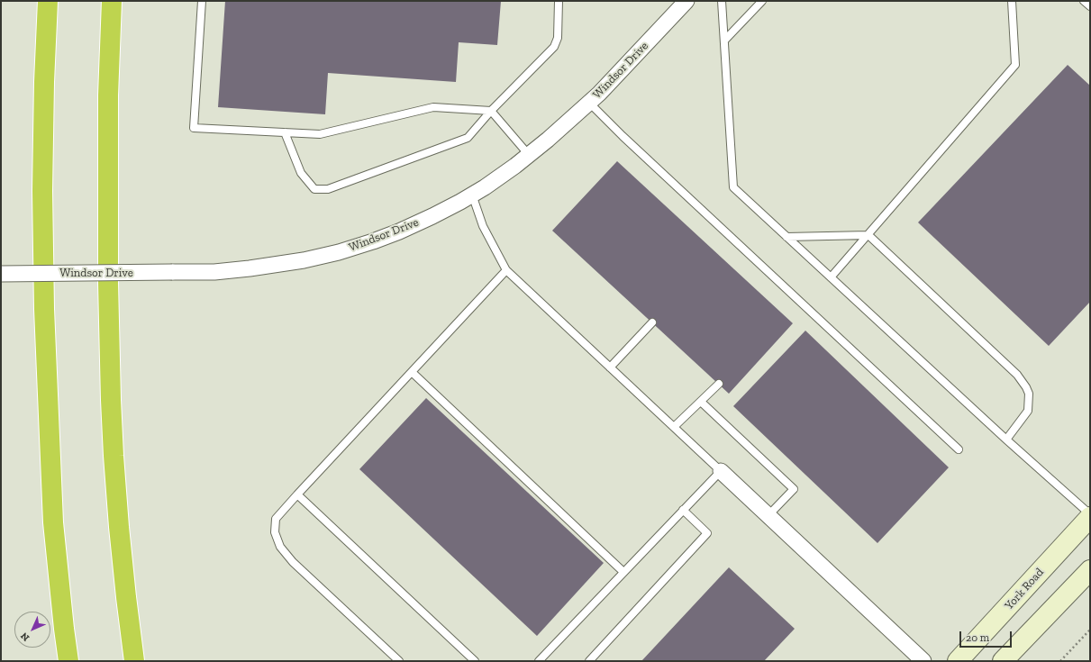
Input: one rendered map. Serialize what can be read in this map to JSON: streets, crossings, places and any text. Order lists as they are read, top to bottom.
{
  "streets": {
    "main road": ["York Road"],
    "street": ["Windsor Drive"]
  },
  "scale_bar": "20 m",
  "north": "bottom left"
}
